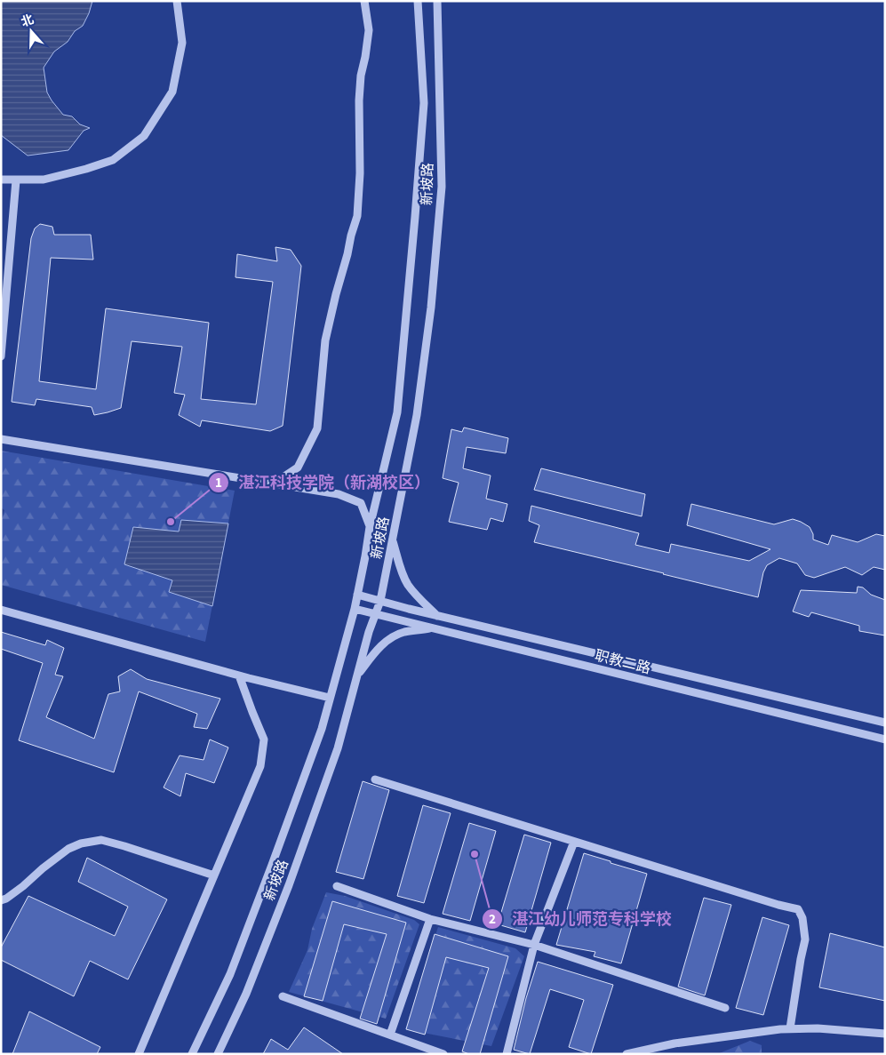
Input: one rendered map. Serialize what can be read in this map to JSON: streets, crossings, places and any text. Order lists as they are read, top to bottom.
{
  "streets": {
    "street": ["新坡路", "职教二路"]
  },
  "crossings": [
    ["新坡路", "职教二路"]
  ],
  "places": ["湛江科技学院（新湖校区）", "湛江幼儿师范专科学校"],
  "north": "top"
}
